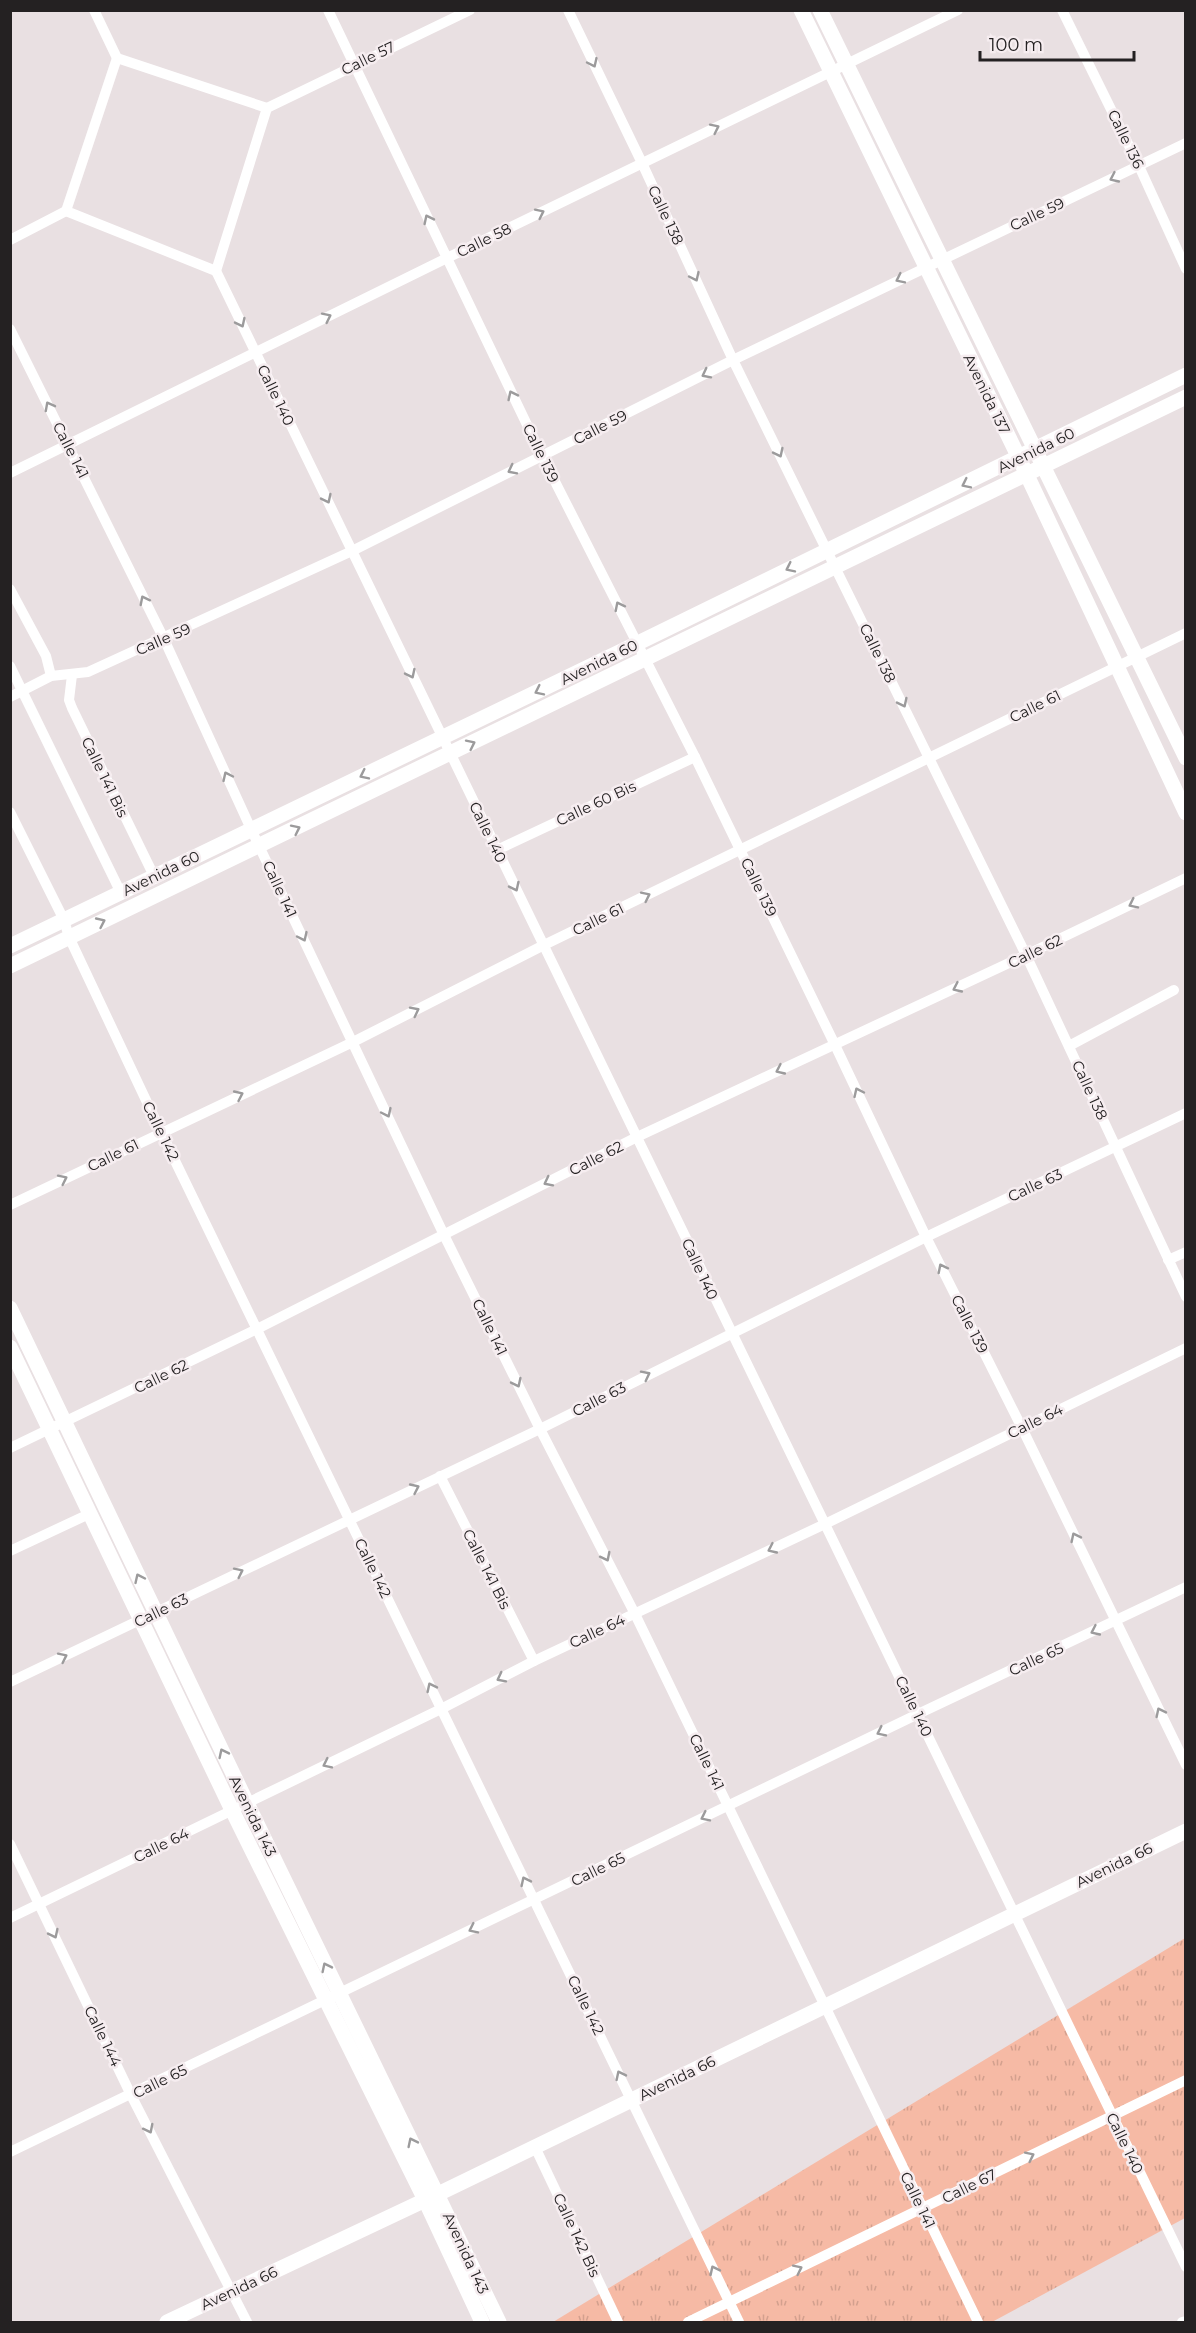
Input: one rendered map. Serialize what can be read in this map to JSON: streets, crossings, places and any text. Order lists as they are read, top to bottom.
{
  "streets": {
    "main road": [
      "Avenida 137",
      "Avenida 60",
      "Avenida 143",
      "Avenida 66"
    ],
    "street": [
      "Calle 57",
      "Calle 136",
      "Calle 59",
      "Calle 138",
      "Calle 58",
      "Calle 140",
      "Calle 141",
      "Calle 139",
      "Calle 61",
      "Calle 141 Bis",
      "Calle 60 Bis",
      "Calle 62",
      "Calle 142",
      "Calle 63",
      "Calle 64",
      "Calle 65",
      "Calle 144",
      "Calle 67",
      "Calle 142 Bis"
    ]
  },
  "crossings": [
    ["Calle 57", "Calle 139"],
    ["Calle 136", "Calle 59"],
    ["Calle 59", "Calle 138"],
    ["Calle 59", "Avenida 137"],
    ["Calle 59", "Calle 140"],
    ["Calle 59", "Calle 141"],
    ["Calle 59", "Calle 139"],
    ["Calle 59", "Calle 141 Bis"],
    ["Calle 138", "Calle 58"],
    ["Calle 138", "Avenida 60"],
    ["Calle 138", "Calle 61"],
    ["Calle 138", "Calle 62"],
    ["Calle 138", "Calle 63"],
    ["Calle 58", "Avenida 137"],
    ["Calle 58", "Calle 140"],
    ["Calle 58", "Calle 141"],
    ["Calle 58", "Calle 139"],
    ["Avenida 137", "Avenida 60"],
    ["Avenida 137", "Calle 61"],
    ["Calle 140", "Avenida 60"],
    ["Calle 140", "Calle 61"],
    ["Calle 140", "Calle 60 Bis"],
    ["Calle 140", "Calle 62"],
    ["Calle 140", "Calle 63"],
    ["Calle 140", "Calle 64"],
    ["Calle 140", "Calle 65"],
    ["Calle 140", "Avenida 66"],
    ["Calle 140", "Calle 67"],
    ["Calle 141", "Avenida 60"],
    ["Calle 141", "Calle 61"],
    ["Calle 141", "Calle 62"],
    ["Calle 141", "Calle 63"],
    ["Calle 141", "Calle 64"],
    ["Calle 141", "Calle 65"],
    ["Calle 141", "Avenida 66"],
    ["Calle 141", "Calle 67"],
    ["Avenida 60", "Calle 139"],
    ["Avenida 60", "Calle 141 Bis"],
    ["Avenida 60", "Calle 142"],
    ["Calle 139", "Calle 61"],
    ["Calle 139", "Calle 60 Bis"],
    ["Calle 139", "Calle 62"],
    ["Calle 139", "Calle 63"],
    ["Calle 139", "Calle 64"],
    ["Calle 139", "Calle 65"],
    ["Calle 61", "Calle 142"],
    ["Calle 141 Bis", "Calle 63"],
    ["Calle 141 Bis", "Calle 64"],
    ["Calle 62", "Calle 142"],
    ["Calle 62", "Avenida 143"],
    ["Calle 142", "Calle 63"],
    ["Calle 142", "Calle 64"],
    ["Calle 142", "Calle 65"],
    ["Calle 142", "Avenida 66"],
    ["Calle 142", "Calle 67"],
    ["Calle 63", "Avenida 143"],
    ["Calle 64", "Avenida 143"],
    ["Calle 64", "Calle 144"],
    ["Calle 65", "Avenida 143"],
    ["Calle 65", "Calle 144"],
    ["Avenida 143", "Avenida 66"],
    ["Avenida 66", "Calle 144"],
    ["Avenida 66", "Calle 142 Bis"]
  ],
  "one_way": [
    "Calle 59",
    "Calle 138",
    "Calle 58",
    "Calle 139",
    "Calle 61",
    "Calle 62",
    "Calle 142",
    "Calle 63",
    "Calle 64",
    "Calle 65",
    "Calle 144",
    "Calle 67"
  ],
  "scale_bar": "100 m"
}
